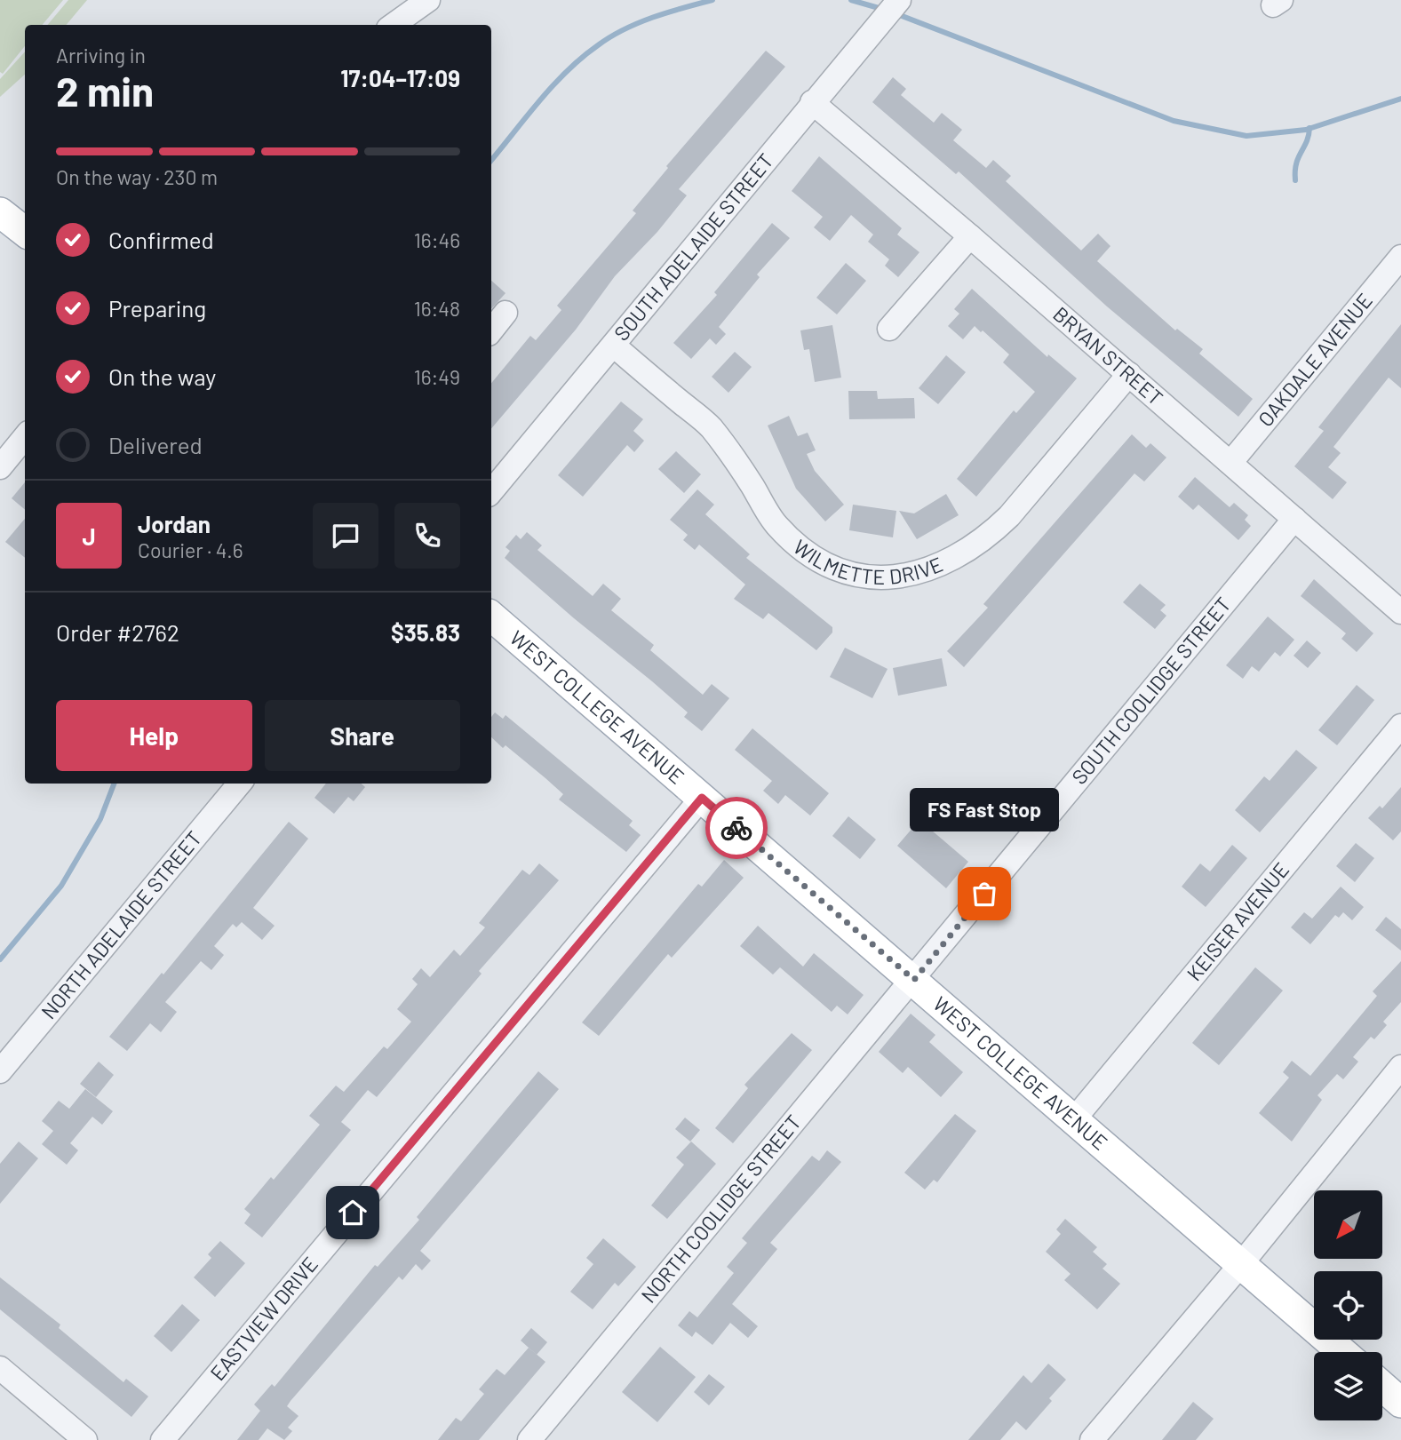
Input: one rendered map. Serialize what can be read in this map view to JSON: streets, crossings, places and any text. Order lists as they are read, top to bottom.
{
  "streets": {
    "main road": ["WEST COLLEGE AVENUE"],
    "street": [
      "SOUTH ADELAIDE STREET",
      "BRYAN STREET",
      "OAKDALE AVENUE",
      "WILMETTE DRIVE",
      "SOUTH COOLIDGE STREET",
      "KEISER AVENUE",
      "NORTH ADELAIDE STREET",
      "NORTH COOLIDGE STREET",
      "EASTVIEW DRIVE"
    ]
  },
  "crossings": [
    ["SOUTH ADELAIDE STREET", "BRYAN STREET"],
    ["SOUTH ADELAIDE STREET", "WILMETTE DRIVE"],
    ["BRYAN STREET", "OAKDALE AVENUE"],
    ["BRYAN STREET", "WILMETTE DRIVE"],
    ["BRYAN STREET", "SOUTH COOLIDGE STREET"],
    ["SOUTH COOLIDGE STREET", "WEST COLLEGE AVENUE"],
    ["SOUTH COOLIDGE STREET", "NORTH COOLIDGE STREET"],
    ["WEST COLLEGE AVENUE", "KEISER AVENUE"],
    ["WEST COLLEGE AVENUE", "NORTH COOLIDGE STREET"],
    ["WEST COLLEGE AVENUE", "EASTVIEW DRIVE"]
  ],
  "places": ["FS Fast Stop"],
  "north": "bottom left",
  "page": {
    "heading": ["2 min", "Arriving in", "17:04–17:09"],
    "panel": [
      "Jordan",
      "Courier · 4.6",
      "Order #2762",
      "$35.83"
    ],
    "bar": "On the way · 230 m",
    "list": [
      ["Confirmed", "16:46"],
      ["Preparing", "16:48"],
      ["On the way", "16:49"],
      "Delivered"
    ],
    "round": "J",
    "buttons": ["Help", "Share"],
    "bubble": "FS Fast Stop"
  }
}
